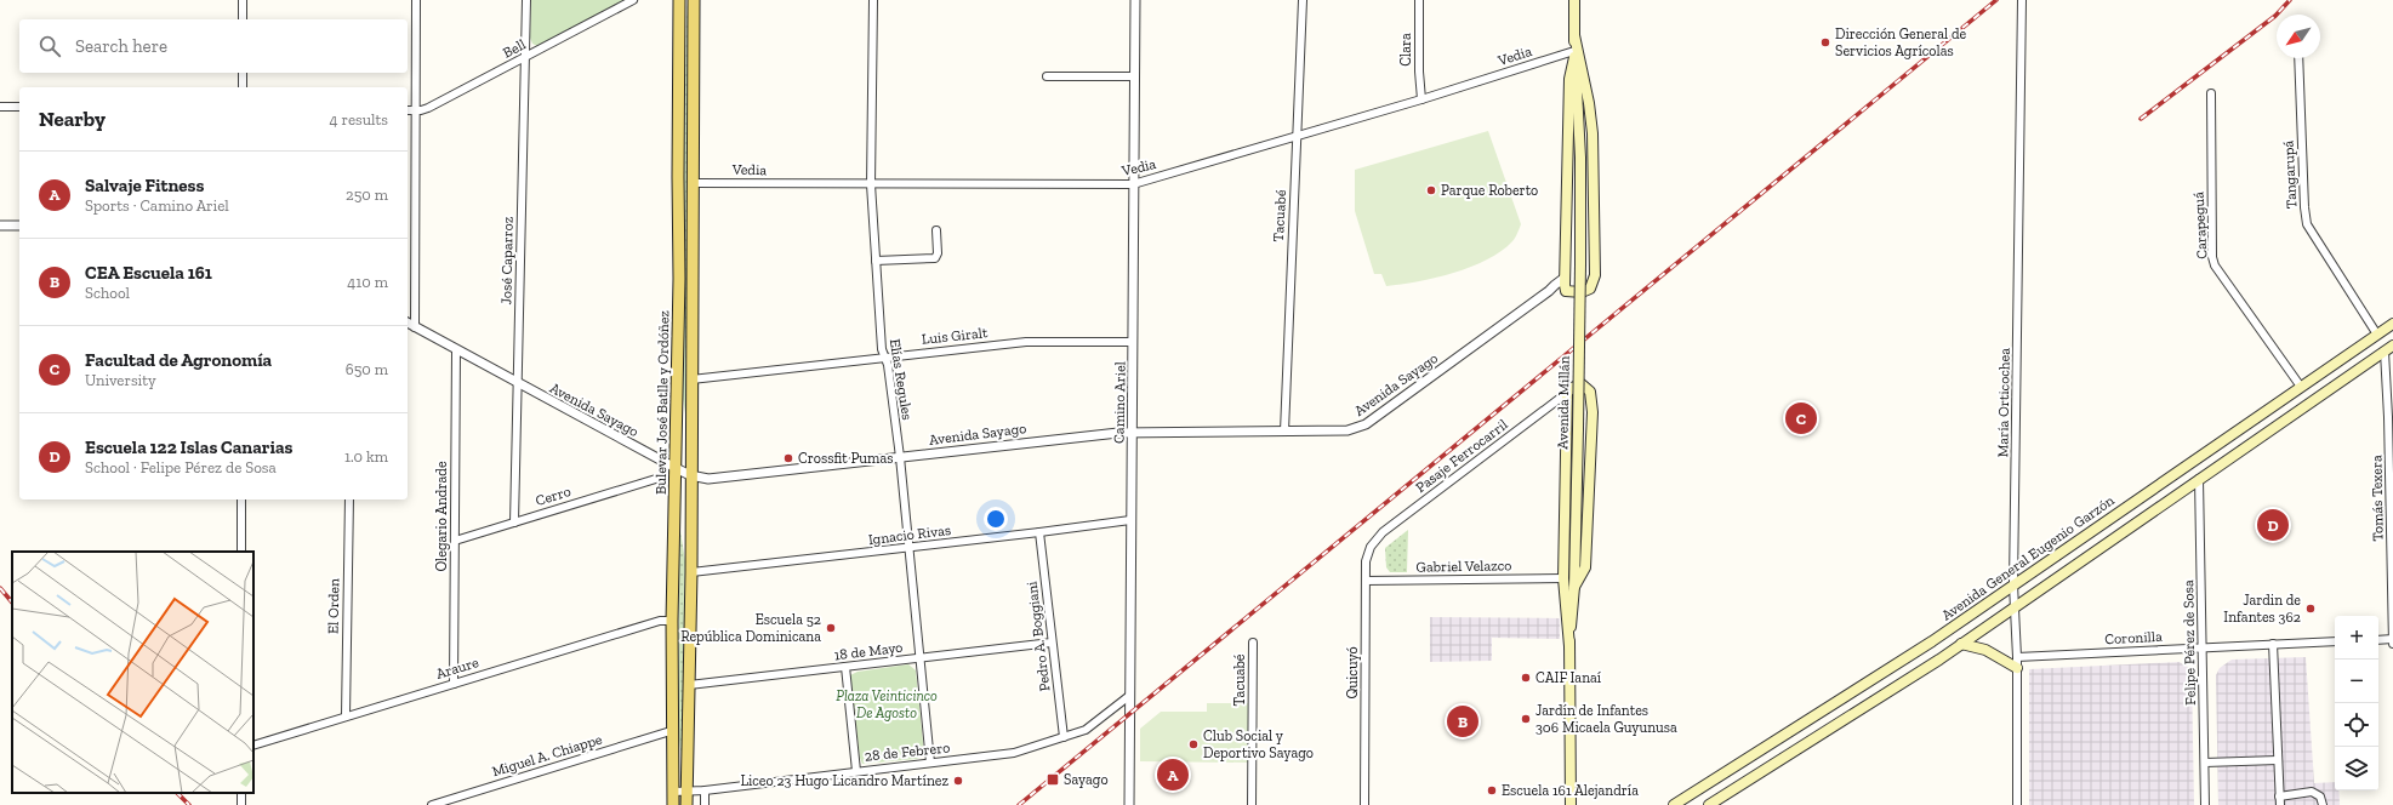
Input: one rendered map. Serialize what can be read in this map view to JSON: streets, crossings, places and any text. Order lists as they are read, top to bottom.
{
  "streets": {
    "main road": ["Bulevar José Batlle y Ordóñez", "Avenida Millán", "Avenida General Eugenio Garzón"],
    "street": [
      "Bell",
      "Clara",
      "Vedia",
      "Tangarupá",
      "Tacuabé",
      "Carapeguá",
      "José Caparroz",
      "Luis Giralt",
      "Elías Regules",
      "Avenida Sayago",
      "Camino Ariel",
      "María Orticochea",
      "Pasaje Ferrocarril",
      "Cerro",
      "Tomás Texera",
      "Olegario Andrade",
      "Ignacio Rivas",
      "Gabriel Velazco",
      "El Orden",
      "Pedro A. Boggiani",
      "Coronilla",
      "Felipe Pérez de Sosa",
      "18 de Mayo",
      "Araure",
      "Quicuyó",
      "28 de Febrero",
      "Miguel A. Chiappe"
    ]
  },
  "crossings": [
    ["Bell", "José Caparroz"],
    ["Clara", "Vedia"],
    ["Vedia", "Tacuabé"],
    ["Vedia", "Elías Regules"],
    ["Vedia", "Bulevar José Batlle y Ordóñez"],
    ["Vedia", "Camino Ariel"],
    ["Vedia", "Avenida Millán"],
    ["Tangarupá", "Avenida General Eugenio Garzón"],
    ["Tacuabé", "Avenida Sayago"],
    ["Carapeguá", "Avenida General Eugenio Garzón"],
    ["José Caparroz", "Avenida Sayago"],
    ["José Caparroz", "Cerro"],
    ["Luis Giralt", "Elías Regules"],
    ["Luis Giralt", "Bulevar José Batlle y Ordóñez"],
    ["Luis Giralt", "Camino Ariel"],
    ["Elías Regules", "Avenida Sayago"],
    ["Elías Regules", "Ignacio Rivas"],
    ["Elías Regules", "18 de Mayo"],
    ["Elías Regules", "28 de Febrero"],
    ["Avenida Sayago", "Bulevar José Batlle y Ordóñez"],
    ["Avenida Sayago", "Camino Ariel"],
    ["Avenida Sayago", "Olegario Andrade"],
    ["Bulevar José Batlle y Ordóñez", "Ignacio Rivas"],
    ["Bulevar José Batlle y Ordóñez", "18 de Mayo"],
    ["Bulevar José Batlle y Ordóñez", "Araure"],
    ["Bulevar José Batlle y Ordóñez", "28 de Febrero"],
    ["Bulevar José Batlle y Ordóñez", "Miguel A. Chiappe"],
    ["Camino Ariel", "Ignacio Rivas"],
    ["Camino Ariel", "28 de Febrero"],
    ["María Orticochea", "Avenida General Eugenio Garzón"],
    ["María Orticochea", "Coronilla"],
    ["Pasaje Ferrocarril", "Quicuyó"],
    ["Cerro", "Olegario Andrade"],
    ["Olegario Andrade", "Araure"],
    ["Ignacio Rivas", "Pedro A. Boggiani"],
    ["Gabriel Velazco", "Quicuyó"],
    ["El Orden", "Araure"],
    ["Pedro A. Boggiani", "18 de Mayo"],
    ["Pedro A. Boggiani", "28 de Febrero"],
    ["Coronilla", "Felipe Pérez de Sosa"]
  ],
  "parks": ["Plaza Veinticinco De Agosto"],
  "places": {
    "other": [
      "Dirección General de Servicios Agrícolas",
      "Parque Roberto",
      "Crossfit Pumas",
      "Jardin de Infantes 362",
      "Escuela 52 República Dominicana",
      "CAIF Ianaí",
      "Jardín de Infantes 306 Micaela Guyunusa",
      "Club Social y Deportivo Sayago",
      "Liceo 23 Hugo Licandro Martínez",
      "Escuela 161 Alejandría"
    ],
    "transit": ["Sayago"]
  },
  "north": "bottom left",
  "page": {
    "search": "Search here",
    "heading": ["Nearby", "4 results"],
    "list": [
      {
        "mark": "A",
        "name": "Salvaje Fitness",
        "note": "Sports · Camino Ariel",
        "value": "250 m"
      },
      {
        "mark": "B",
        "name": "CEA Escuela 161",
        "note": "School",
        "value": "410 m"
      },
      {
        "mark": "C",
        "name": "Facultad de Agronomía",
        "note": "University",
        "value": "650 m"
      },
      {
        "mark": "D",
        "name": "Escuela 122 Islas Canarias",
        "note": "School · Felipe Pérez de Sosa",
        "value": "1.0 km"
      }
    ],
    "pins": [
      "C",
      "D",
      "B",
      "A"
    ],
    "map_buttons": ["+", "−"]
  }
}
